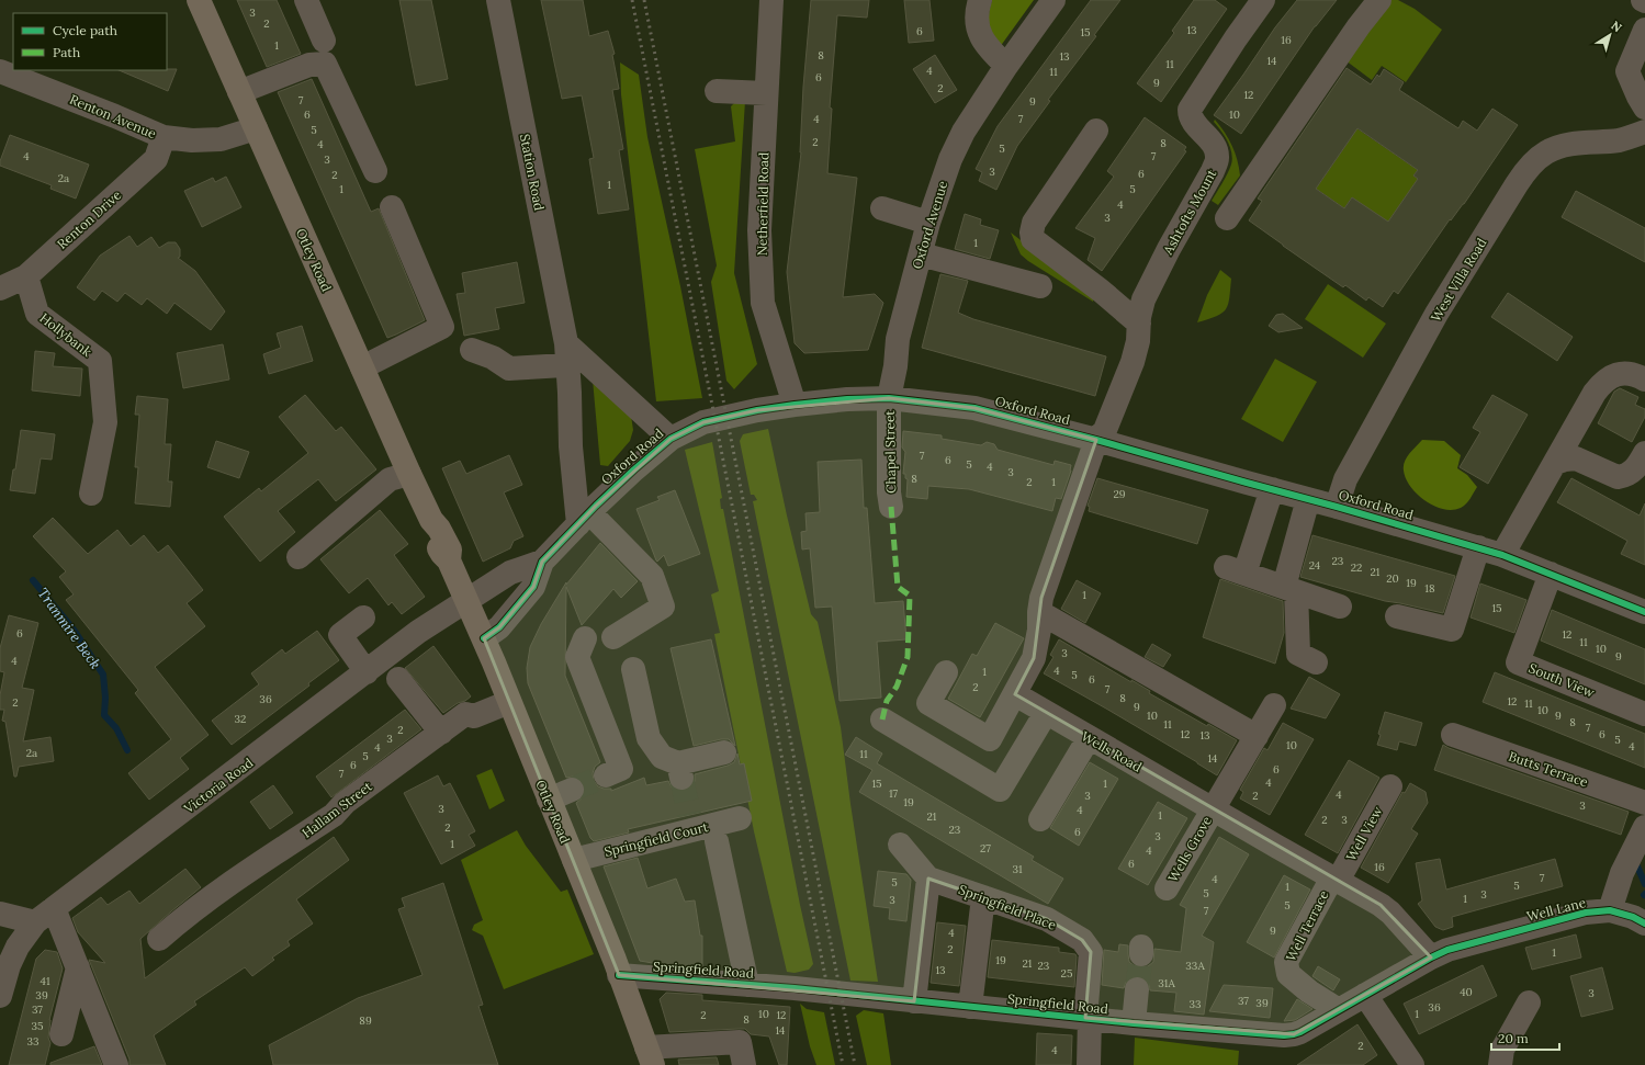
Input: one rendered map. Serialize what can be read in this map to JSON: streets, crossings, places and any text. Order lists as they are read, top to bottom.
{
  "streets": {
    "main road": ["Otley Road"],
    "street": [
      "Renton Avenue",
      "Station Road",
      "Netherfield Road",
      "Ashtofts Mount",
      "Renton Drive",
      "Oxford Avenue",
      "West Villa Road",
      "Hollybank",
      "Oxford Road",
      "Chapel Street",
      "South View",
      "Wells Road",
      "Butts Terrace",
      "Victoria Road",
      "Hallam Street",
      "Well View",
      "Springfield Court",
      "Wells Grove",
      "Springfield Place",
      "Well Lane",
      "Well Terrace",
      "Springfield Road"
    ]
  },
  "crossings": [
    ["Renton Avenue", "Renton Drive"],
    ["Renton Avenue", "Otley Road"],
    ["Station Road", "Oxford Road"],
    ["Netherfield Road", "Oxford Road"],
    ["Ashtofts Mount", "Oxford Road"],
    ["Renton Drive", "Hollybank"],
    ["Oxford Avenue", "Oxford Road"],
    ["Oxford Avenue", "Chapel Street"],
    ["Otley Road", "Oxford Road"],
    ["Otley Road", "Victoria Road"],
    ["Otley Road", "Hallam Street"],
    ["Otley Road", "Springfield Court"],
    ["Otley Road", "Springfield Road"],
    ["West Villa Road", "Oxford Road"],
    ["Oxford Road", "Chapel Street"],
    ["Oxford Road", "South View"],
    ["Oxford Road", "Victoria Road"],
    ["Wells Road", "Well View"],
    ["Wells Road", "Wells Grove"],
    ["Wells Road", "Well Terrace"],
    ["Wells Road", "Springfield Road"],
    ["Well View", "Well Terrace"],
    ["Springfield Place", "Springfield Road"],
    ["Well Lane", "Springfield Road"],
    ["Well Terrace", "Springfield Road"]
  ],
  "water": ["Tranmire Beck"],
  "house_numbers": [
    "3",
    "2",
    "13",
    "6",
    "15",
    "16",
    "1",
    "8",
    "13",
    "14",
    "11",
    "4",
    "11",
    "6",
    "9",
    "2",
    "12",
    "7",
    "9",
    "6",
    "10",
    "4",
    "7",
    "5",
    "2",
    "8",
    "4",
    "5",
    "4",
    "7",
    "3",
    "3",
    "6",
    "2",
    "2a",
    "1",
    "1",
    "5",
    "4",
    "3",
    "1",
    "7",
    "6",
    "5",
    "4",
    "3",
    "8",
    "2",
    "1",
    "29",
    "23",
    "24",
    "22",
    "21",
    "20",
    "19",
    "18",
    "1",
    "15",
    "6",
    "12",
    "11",
    "10",
    "3",
    "9",
    "4",
    "4",
    "1",
    "5",
    "6",
    "2",
    "7",
    "8",
    "36",
    "12",
    "2",
    "11",
    "9",
    "10",
    "10",
    "9",
    "32",
    "8",
    "11",
    "7",
    "2",
    "12",
    "6",
    "13",
    "3",
    "5",
    "10",
    "4",
    "4",
    "2a",
    "11",
    "5",
    "14",
    "6",
    "6",
    "7",
    "4",
    "15",
    "1",
    "17",
    "4",
    "3",
    "2",
    "19",
    "3",
    "3",
    "4",
    "1",
    "21",
    "2",
    "3",
    "2",
    "23",
    "6",
    "3",
    "1",
    "27",
    "4",
    "6",
    "16",
    "31",
    "7",
    "4",
    "5",
    "5",
    "1",
    "5",
    "3",
    "1",
    "3",
    "5",
    "7",
    "9",
    "4",
    "2",
    "1",
    "19",
    "21",
    "23",
    "33A",
    "13",
    "25",
    "41",
    "31A",
    "40",
    "3",
    "39",
    "37",
    "39",
    "33",
    "36",
    "37",
    "10",
    "1",
    "2",
    "12",
    "8",
    "89",
    "35",
    "14",
    "33",
    "2",
    "4"
  ],
  "legend": ["Cycle path", "Path"],
  "scale_bar": "20 m",
  "north": "top right"
}
